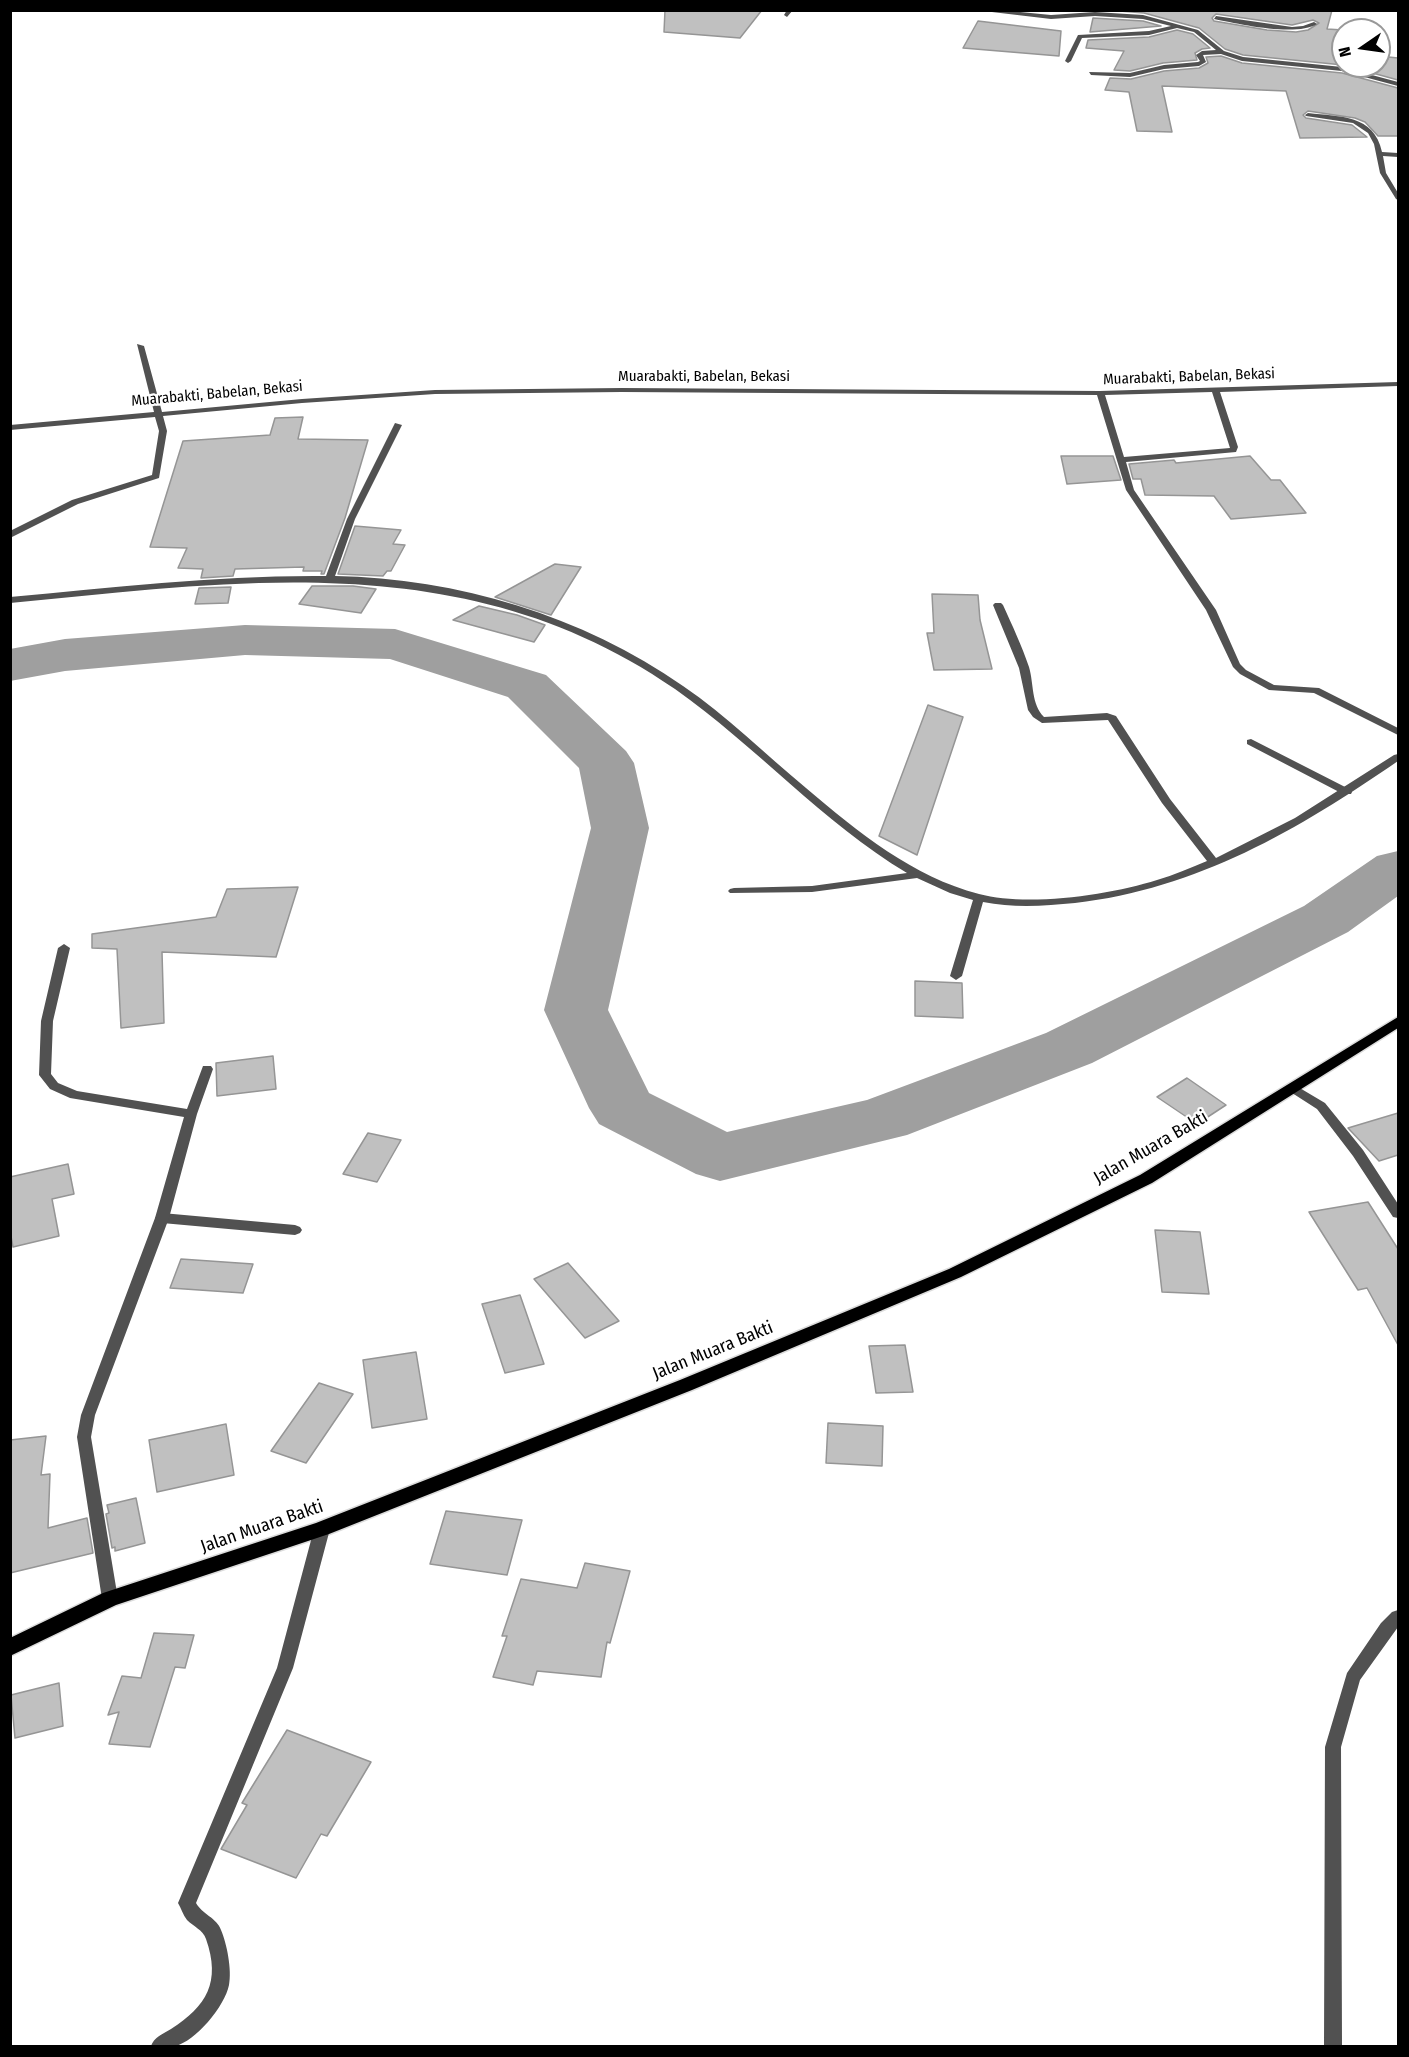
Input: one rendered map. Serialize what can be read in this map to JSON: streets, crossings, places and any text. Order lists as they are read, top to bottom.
{
  "streets": {
    "main road": ["Jalan Muara Bakti"],
    "street": ["Muarabakti, Babelan, Bekasi"]
  },
  "north": "left"
}
